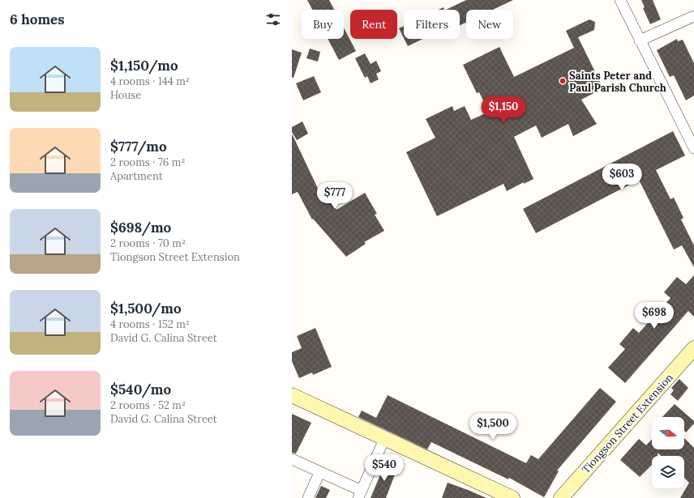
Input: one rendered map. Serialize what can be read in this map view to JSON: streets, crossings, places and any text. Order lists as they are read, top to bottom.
{
  "streets": {
    "street": ["Tiongson Street Extension"]
  },
  "places": ["Saints Peter and Paul Parish Church"],
  "north": "right",
  "page": {
    "heading": "6 homes",
    "chip": [
      "Buy",
      "Rent",
      "Filters",
      "New"
    ],
    "list": [
      {
        "name": "$1,150/mo",
        "note": "4 rooms · 144 m² · House"
      },
      {
        "name": "$777/mo",
        "note": "2 rooms · 76 m² · Apartment"
      },
      {
        "name": "$698/mo",
        "note": "2 rooms · 70 m² · Tiongson Street Extension"
      },
      {
        "name": "$1,500/mo",
        "note": "4 rooms · 152 m² · David G. Calina Street"
      },
      {
        "name": "$540/mo",
        "note": "2 rooms · 52 m² · David G. Calina Street"
      }
    ],
    "price": [
      "$1,150",
      "$603",
      "$777",
      "$698",
      "$1,500",
      "$540"
    ]
  }
}
